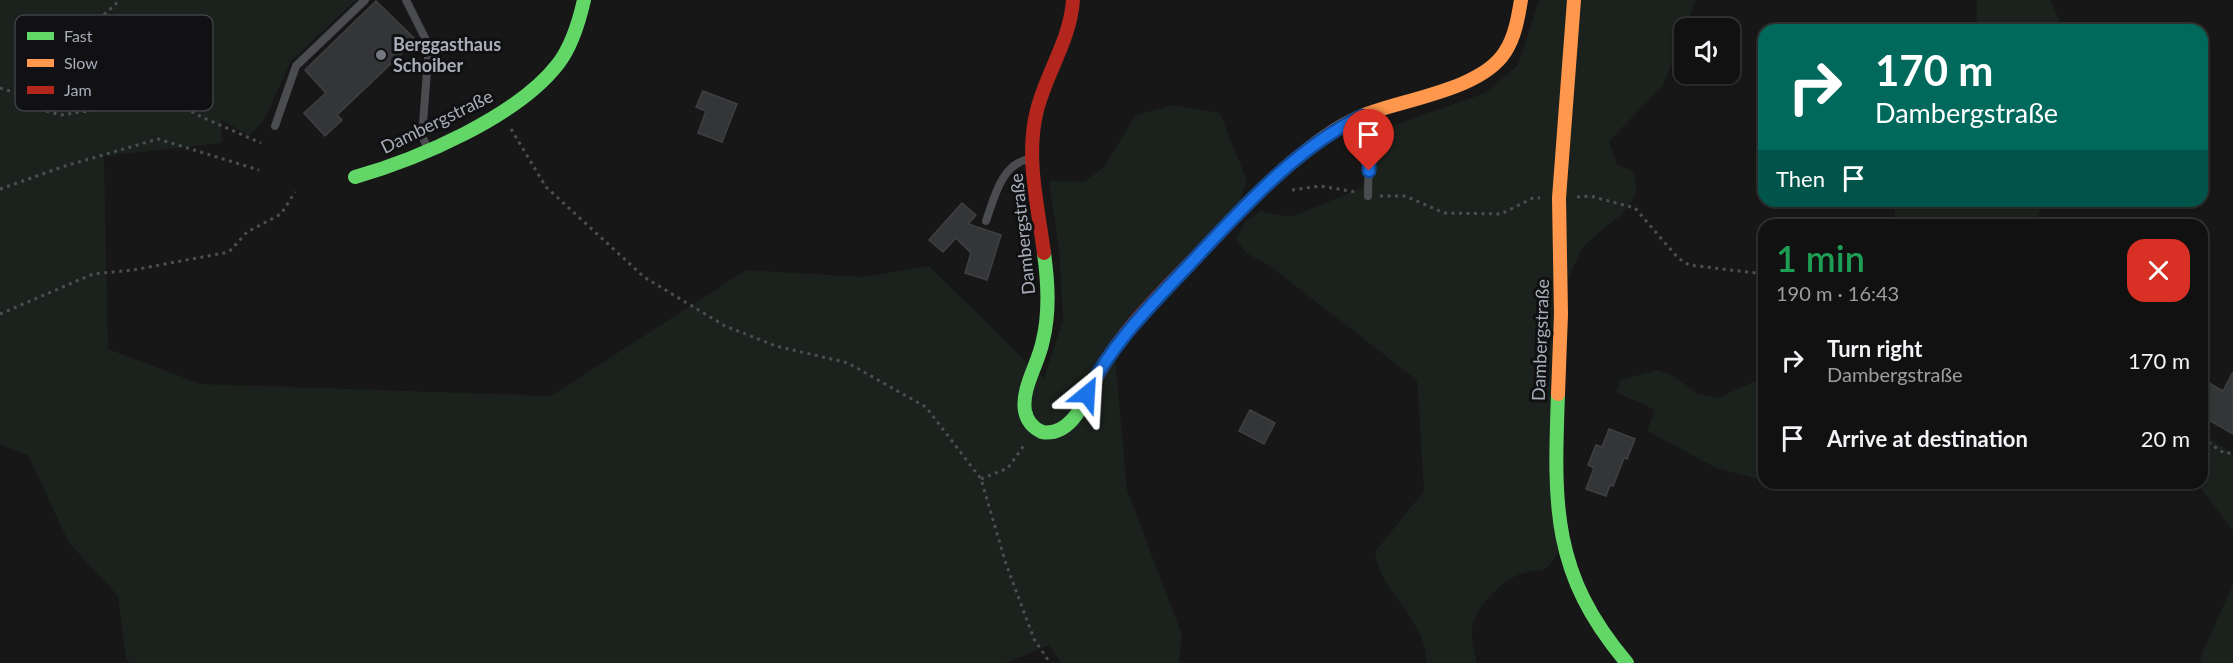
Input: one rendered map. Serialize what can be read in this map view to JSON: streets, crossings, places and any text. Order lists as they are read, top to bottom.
{
  "streets": {
    "street": ["Dambergstraße"]
  },
  "places": ["Berggasthaus Schoiber"],
  "legend": ["Fast", "Slow", "Jam"],
  "page": {
    "turn": ["170 m", "Dambergstraße"],
    "then": "Then",
    "heading": ["1 min", "190 m · 16:43"],
    "list": [
      {
        "name": "Turn right",
        "note": "Dambergstraße",
        "value": "170 m"
      },
      {
        "name": "Arrive at destination",
        "value": "20 m"
      }
    ]
  }
}
